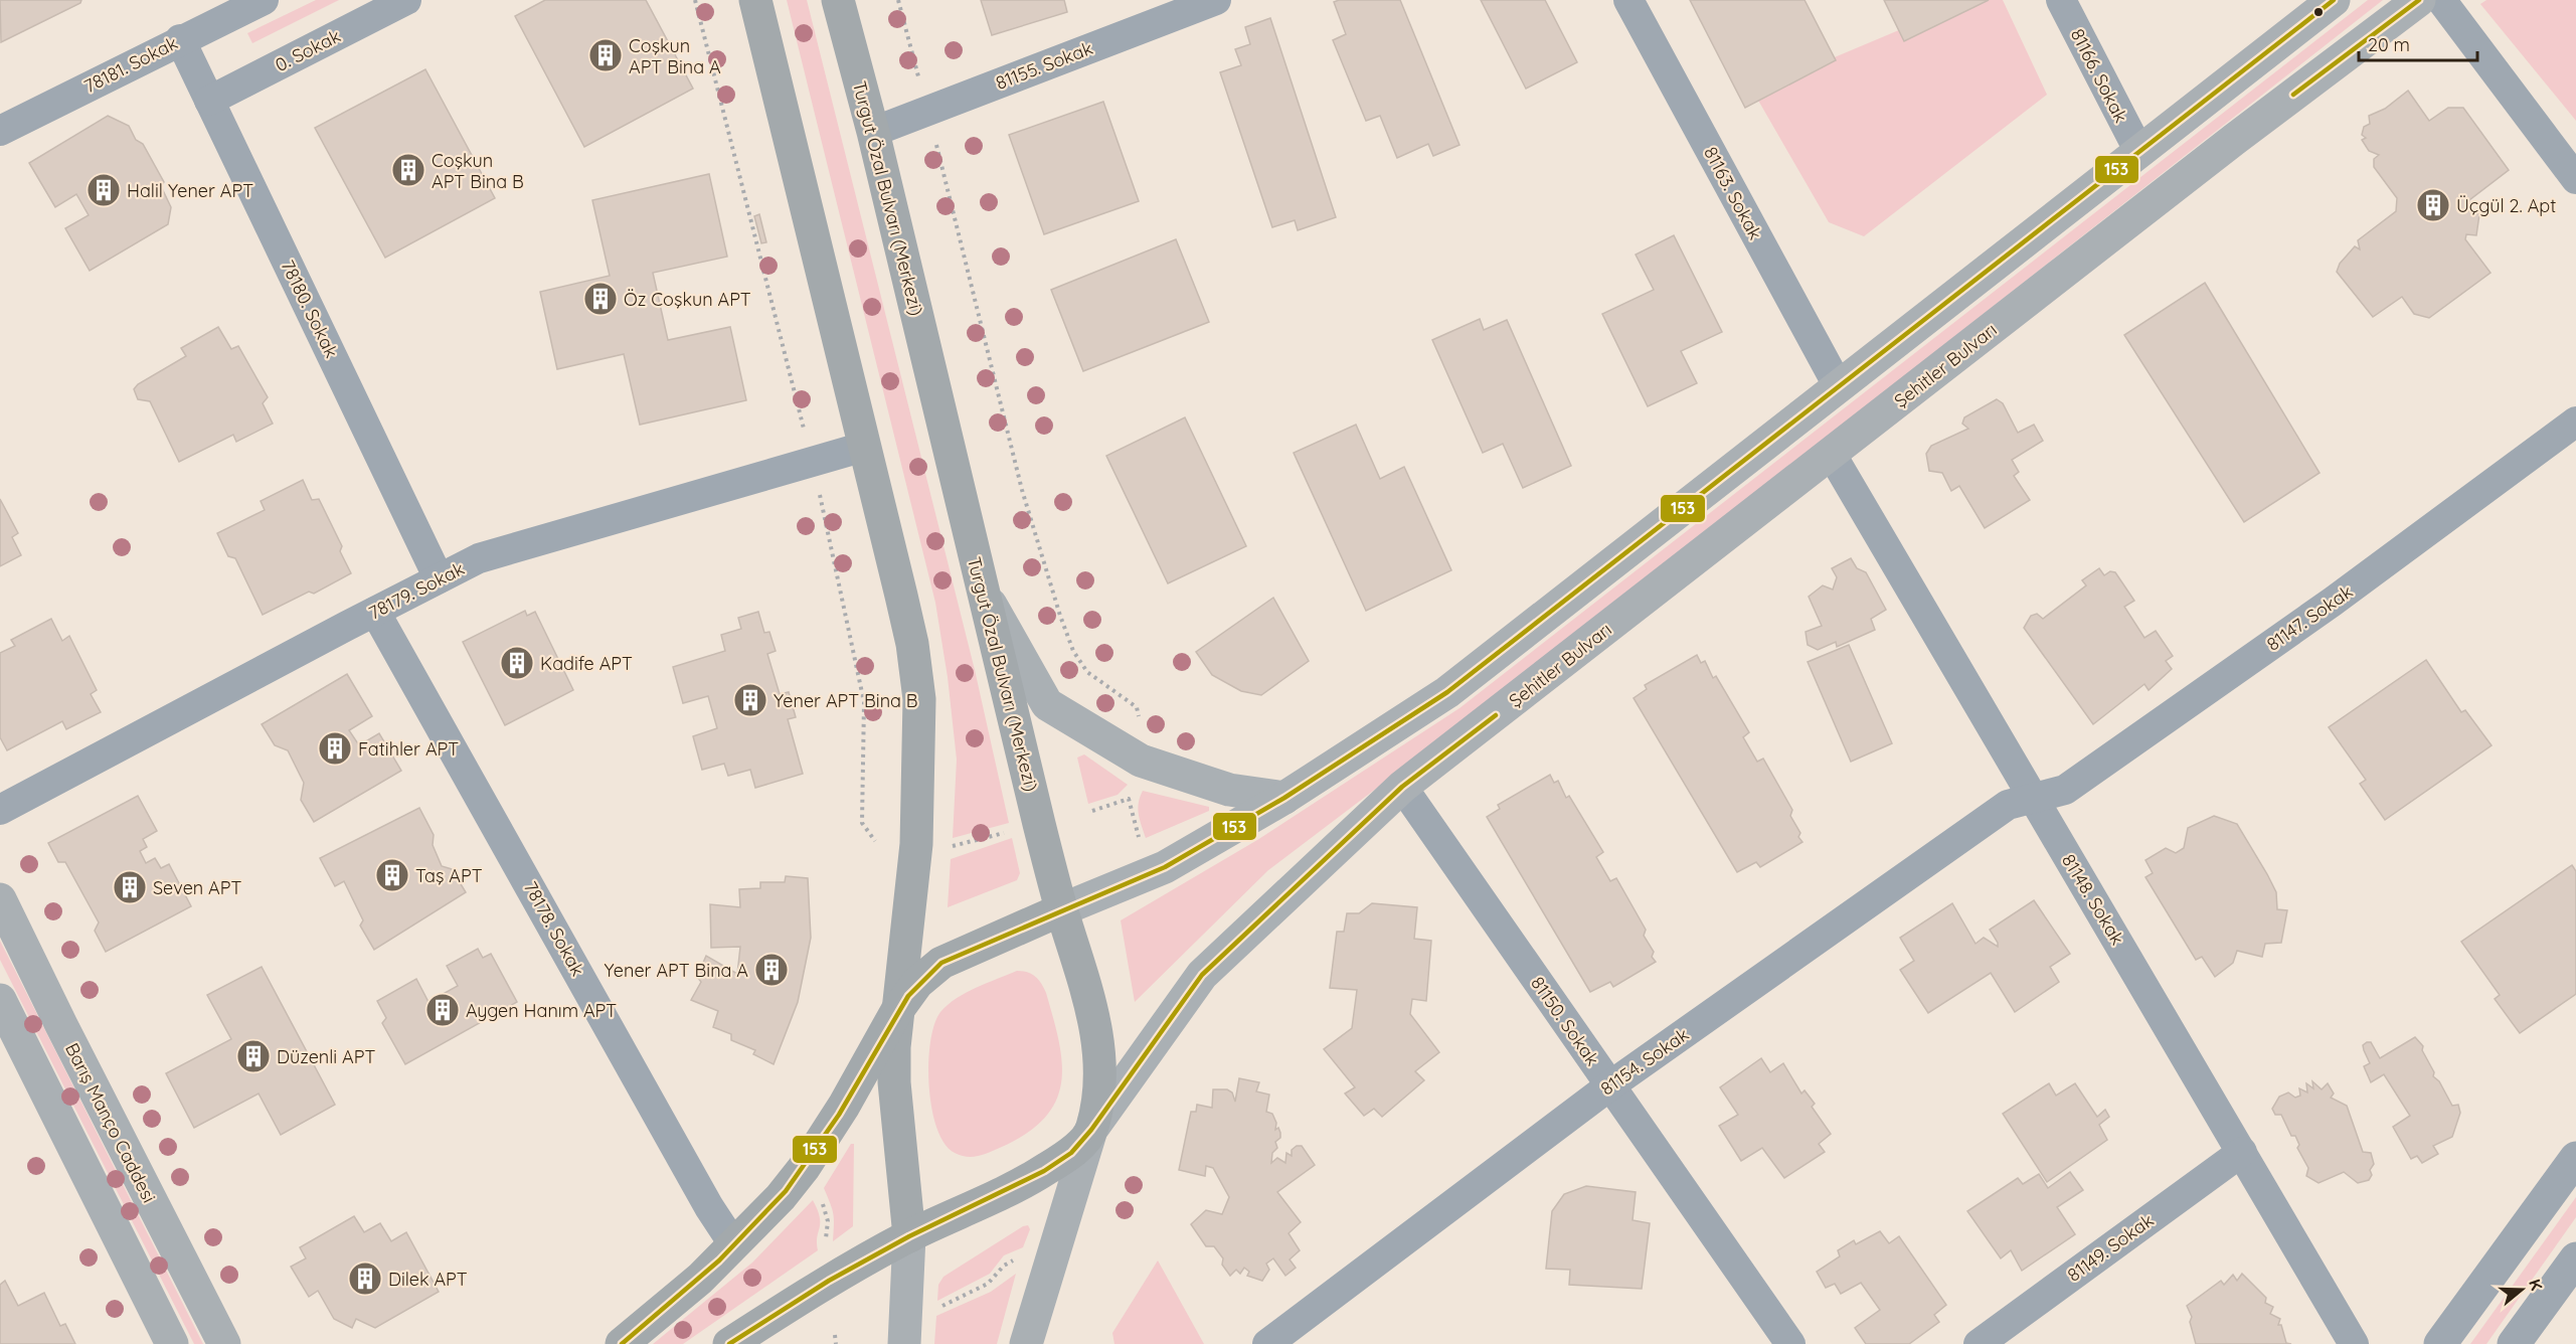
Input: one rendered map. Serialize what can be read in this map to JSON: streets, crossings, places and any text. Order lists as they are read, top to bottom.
{
  "streets": {
    "main road": ["Turgut Özal Bulvarı (Merkezi)", "Şehitler Bulvarı", "Barış Manço Caddesi"],
    "street": [
      "0. Sokak",
      "78181. Sokak",
      "81155. Sokak",
      "81166. Sokak",
      "81163. Sokak",
      "78180. Sokak",
      "78179. Sokak",
      "81147. Sokak",
      "81148. Sokak",
      "78178. Sokak",
      "81150. Sokak",
      "81154. Sokak",
      "81149. Sokak"
    ]
  },
  "crossings": [
    ["0. Sokak", "78180. Sokak"],
    ["78181. Sokak", "78180. Sokak"],
    ["81155. Sokak", "Turgut Özal Bulvarı (Merkezi)"],
    ["Turgut Özal Bulvarı (Merkezi)", "Şehitler Bulvarı"],
    ["78180. Sokak", "78179. Sokak"],
    ["Şehitler Bulvarı", "81148. Sokak"],
    ["Şehitler Bulvarı", "81150. Sokak"],
    ["78179. Sokak", "78178. Sokak"],
    ["81147. Sokak", "81148. Sokak"],
    ["81147. Sokak", "81154. Sokak"],
    ["81148. Sokak", "81154. Sokak"],
    ["81148. Sokak", "81149. Sokak"],
    ["81150. Sokak", "81154. Sokak"]
  ],
  "places": {
    "building": [
      "Coşkun APT Bina A",
      "Coşkun APT Bina B",
      "Halil Yener APT",
      "Üçgül 2. Apt",
      "Öz Coşkun APT",
      "Kadife APT",
      "Yener APT Bina B",
      "Fatihler APT",
      "Taş APT",
      "Seven APT",
      "Yener APT Bina A",
      "Aygen Hanım APT",
      "Düzenli APT",
      "Dilek APT"
    ]
  },
  "lines": ["transit line 153"],
  "scale_bar": "20 m",
  "north": "right"
}
